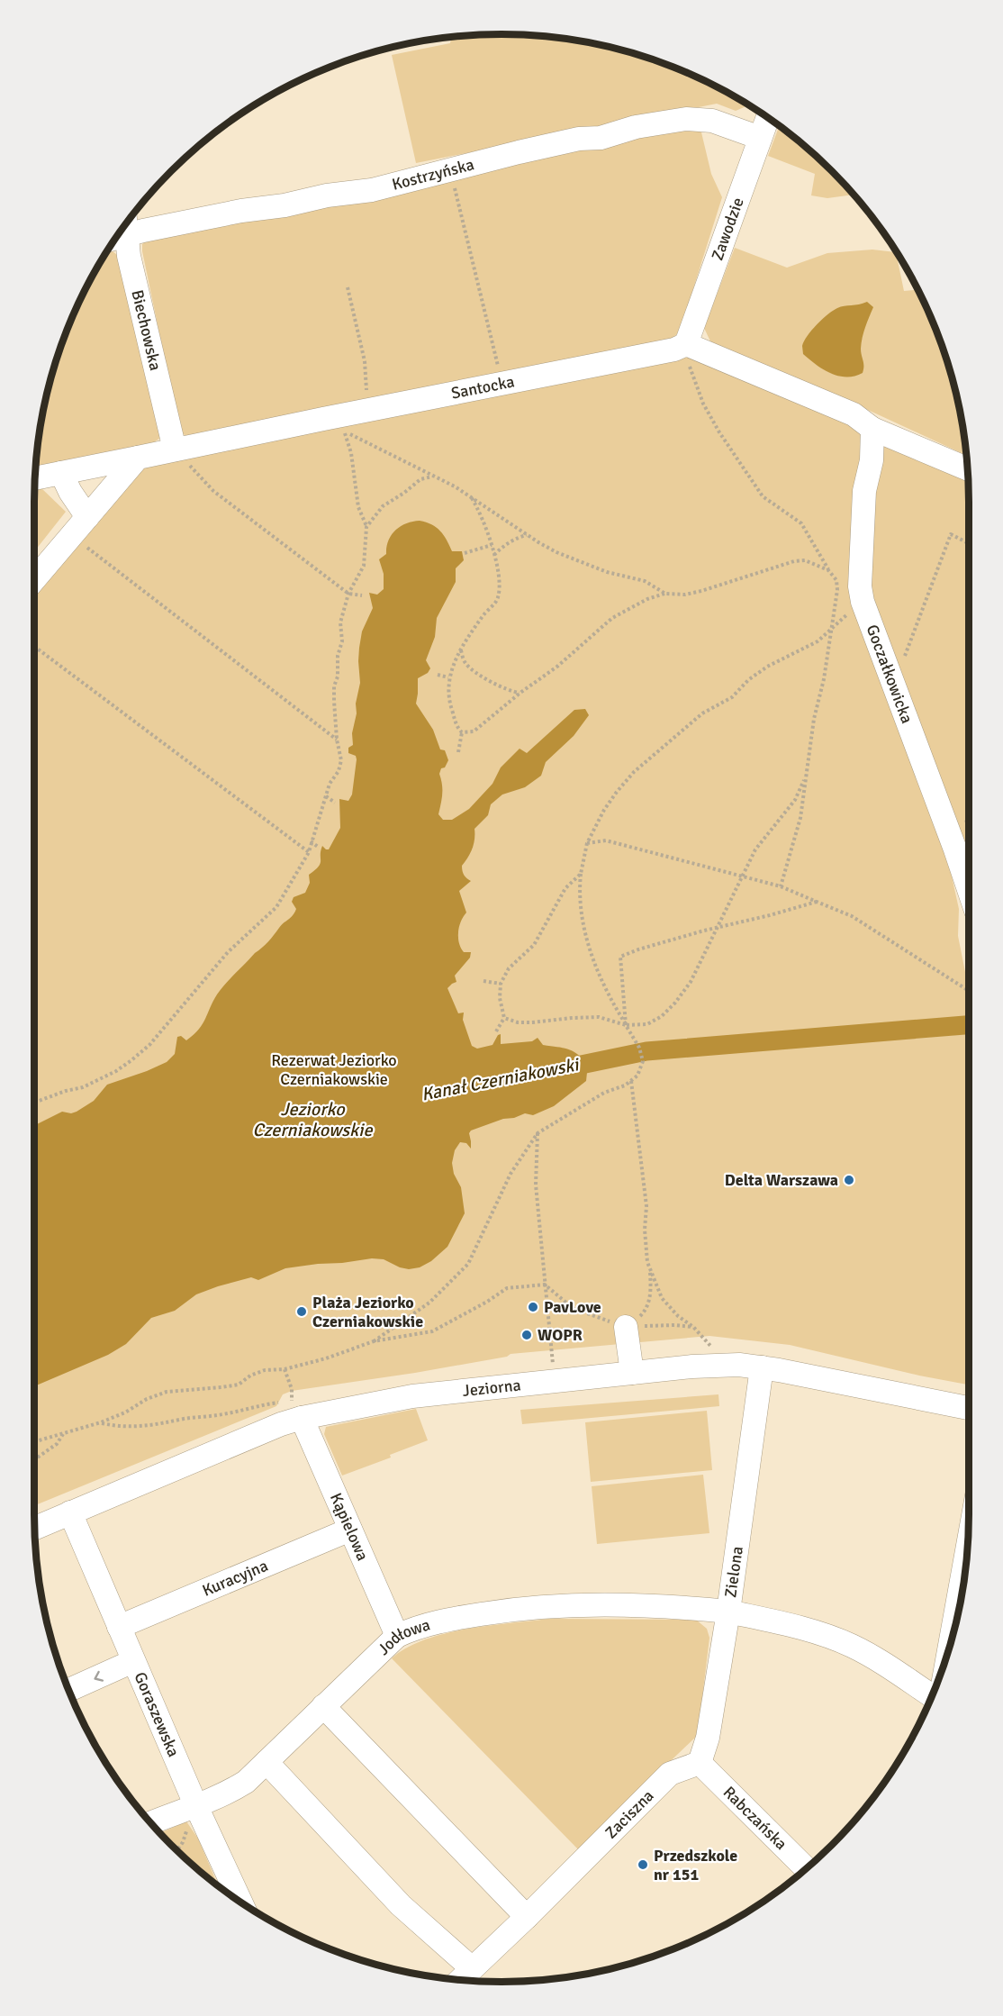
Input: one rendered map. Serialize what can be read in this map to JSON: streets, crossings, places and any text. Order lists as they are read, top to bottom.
{
  "streets": {
    "street": [
      "Kostrzyńska",
      "Zawodzie",
      "Biechowska",
      "Santocka",
      "Goczałkowicka",
      "Jeziorna",
      "Kąpielowa",
      "Zielona",
      "Kuracyjna",
      "Jodłowa",
      "Goraszewska",
      "Zaciszna",
      "Rabczańska"
    ]
  },
  "crossings": [
    ["Kostrzyńska", "Zawodzie"],
    ["Kostrzyńska", "Biechowska"],
    ["Zawodzie", "Santocka"],
    ["Biechowska", "Santocka"],
    ["Jeziorna", "Kąpielowa"],
    ["Jeziorna", "Zielona"],
    ["Jeziorna", "Goraszewska"],
    ["Kąpielowa", "Kuracyjna"],
    ["Kąpielowa", "Jodłowa"],
    ["Zielona", "Jodłowa"],
    ["Kuracyjna", "Goraszewska"],
    ["Jodłowa", "Goraszewska"],
    ["Zaciszna", "Rabczańska"]
  ],
  "water": ["Kanał Czerniakowski", "Jeziorko Czerniakowskie"],
  "parks": ["Rezerwat Jeziorko Czerniakowskie"],
  "places": [
    "Delta Warszawa",
    "PavLove",
    "Plaża Jeziorko Czerniakowskie",
    "WOPR",
    "Przedszkole nr 151"
  ]
}
